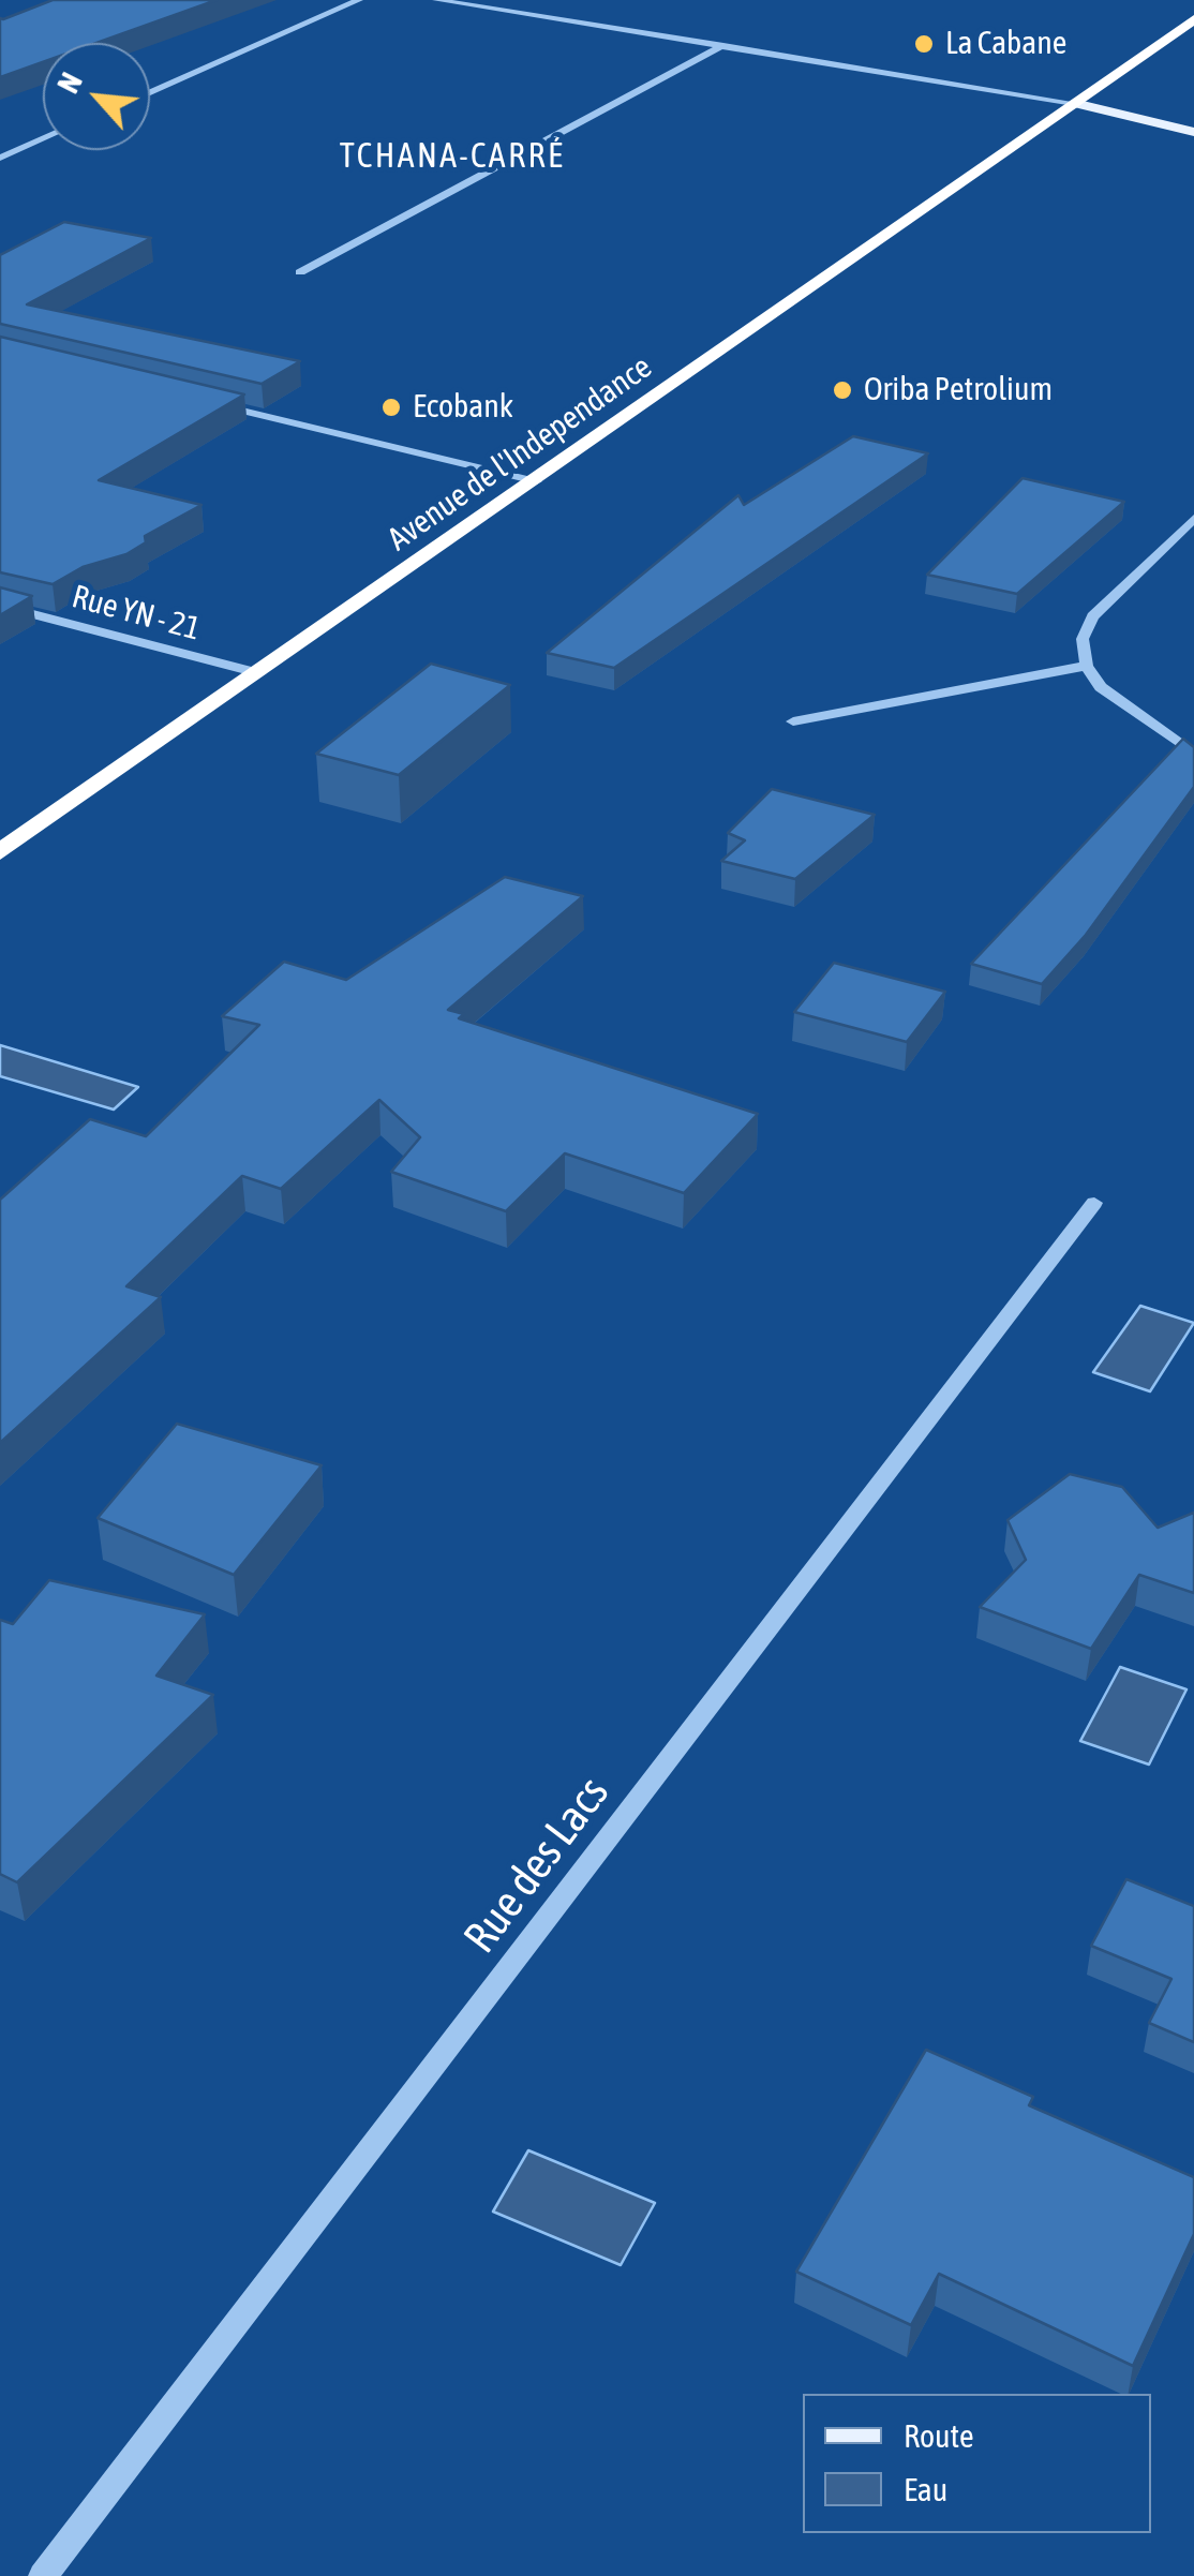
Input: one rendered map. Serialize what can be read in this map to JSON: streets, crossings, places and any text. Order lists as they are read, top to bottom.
{
  "streets": {
    "highway": ["Avenue de l'Independance"],
    "street": ["Rue YN - 21", "Rue des Lacs"]
  },
  "crossings": [
    ["Avenue de l'Independance", "Rue YN - 21"]
  ],
  "districts": ["TCHANA-CARRÉ"],
  "places": ["La Cabane", "Oriba Petrolium", "Ecobank"],
  "legend": ["Route", "Eau"],
  "north": "top left"
}
